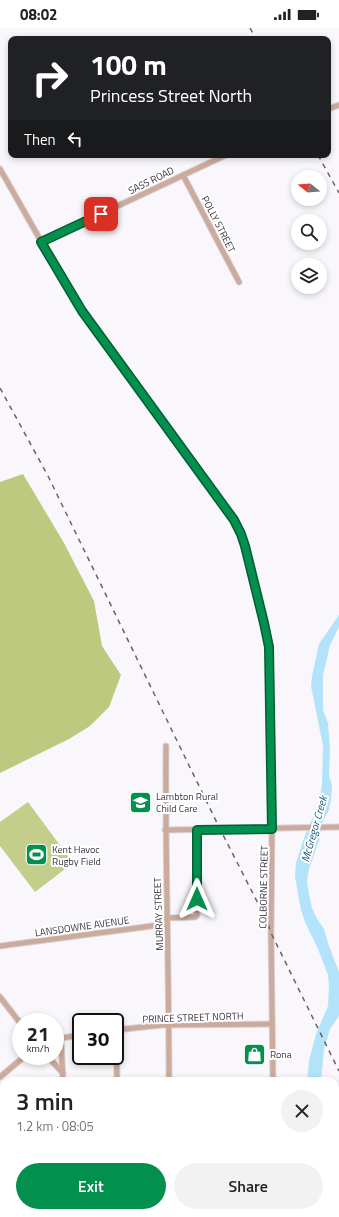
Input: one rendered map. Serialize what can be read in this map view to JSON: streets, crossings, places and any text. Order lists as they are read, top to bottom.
{
  "streets": {
    "street": [
      "SASS ROAD",
      "POLLY STREET",
      "COLBORNE STREET",
      "MURRAY STREET",
      "LANSDOWNE AVENUE",
      "PRINCE STREET NORTH"
    ]
  },
  "crossings": [
    ["SASS ROAD", "POLLY STREET"],
    ["SASS ROAD", "COLBORNE STREET"],
    ["COLBORNE STREET", "PRINCE STREET NORTH"],
    ["MURRAY STREET", "LANSDOWNE AVENUE"],
    ["MURRAY STREET", "PRINCE STREET NORTH"]
  ],
  "water": ["McGregor Creek"],
  "places": {
    "school or university": ["Lambton Rural Child Care"],
    "sports": ["Kent Havoc Rugby Field"],
    "shop": ["Rona"]
  },
  "north": "left",
  "page": {
    "status": "08:02",
    "turn": ["100 m", "Princess Street North"],
    "then": "Then",
    "speed": "21 km/h",
    "limit": "30",
    "heading": ["3 min", "1.2 km · 08:05"],
    "buttons": ["Exit", "Share"]
  }
}
